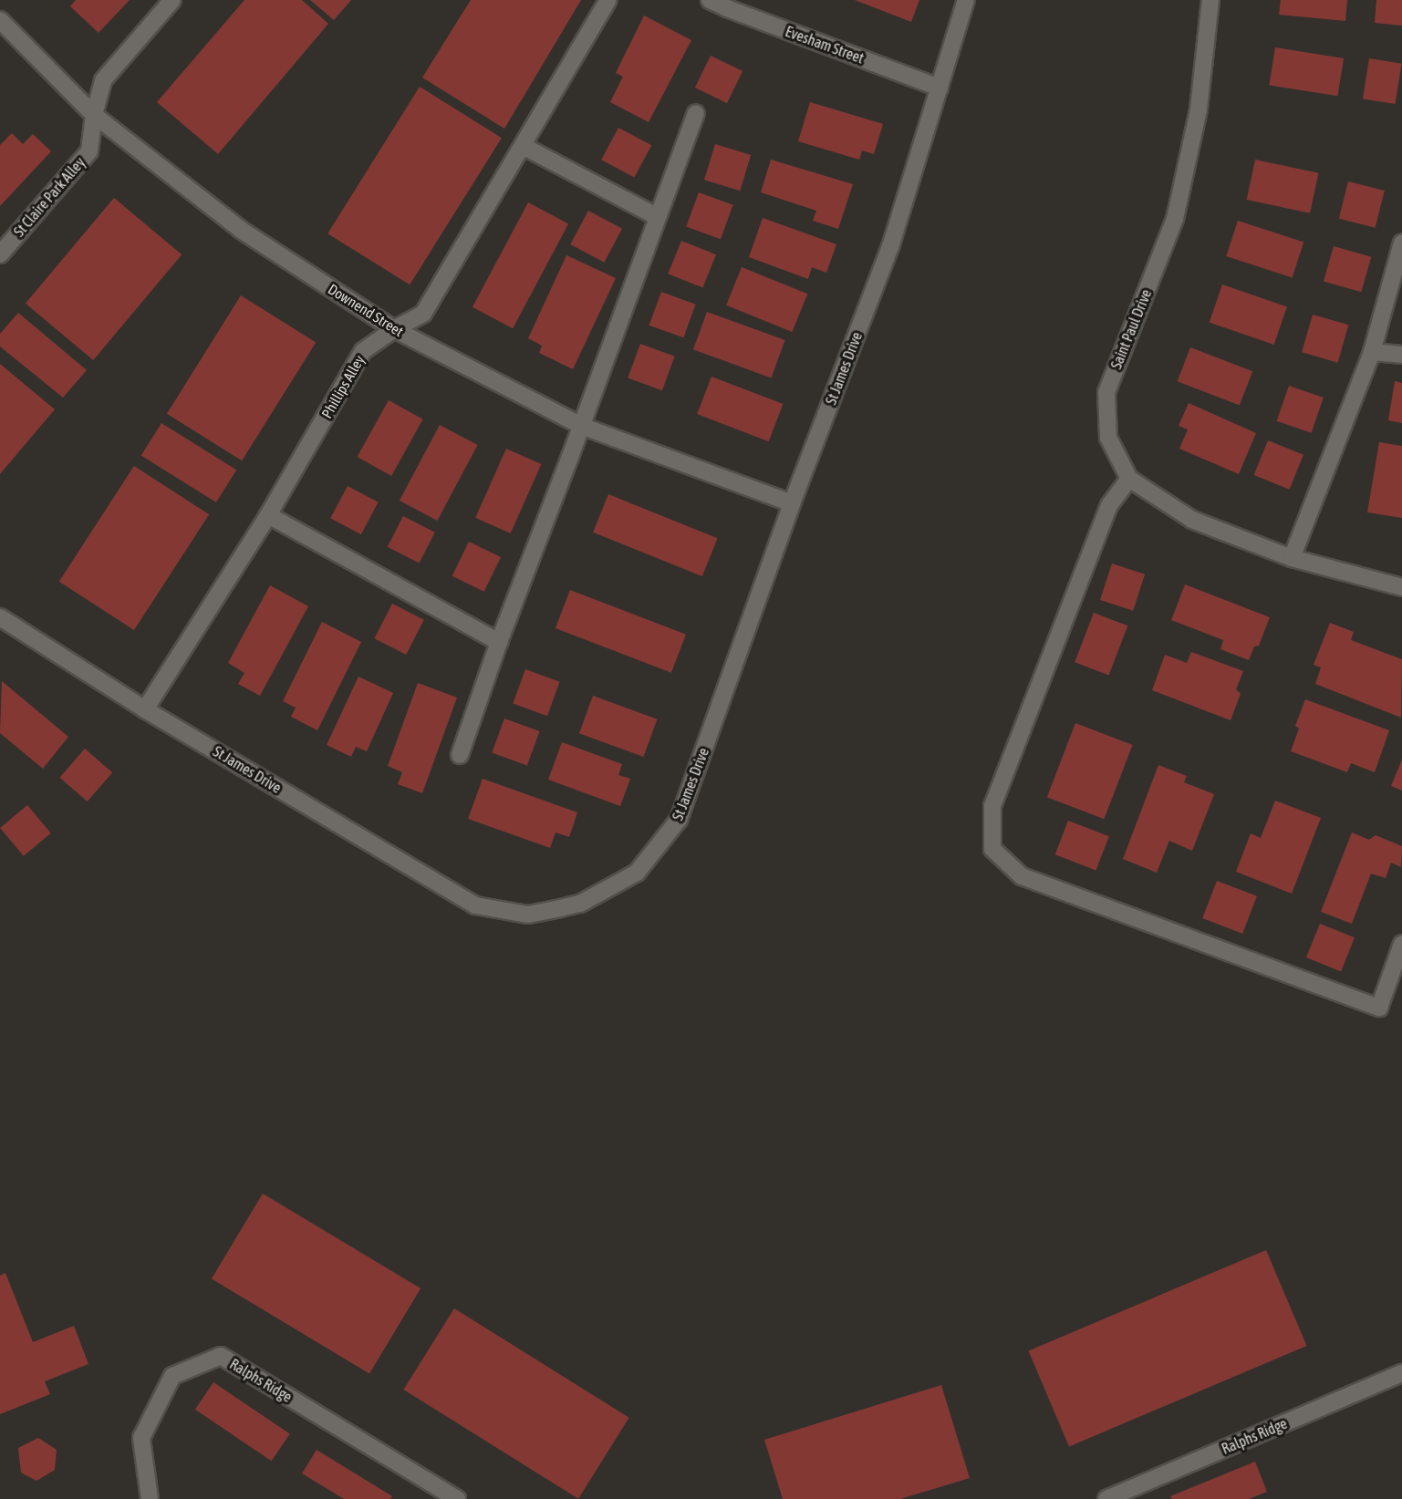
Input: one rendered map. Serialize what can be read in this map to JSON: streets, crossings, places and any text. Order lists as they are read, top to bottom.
{
  "streets": {
    "street": [
      "Evesham Street",
      "St Claire Park Alley",
      "Downend Street",
      "Saint Paul Drive",
      "St James Drive",
      "Phillips Alley",
      "Ralphs Ridge"
    ]
  },
  "crossings": [
    ["Evesham Street", "St James Drive"],
    ["St Claire Park Alley", "Downend Street"],
    ["Downend Street", "St James Drive"],
    ["Downend Street", "Phillips Alley"],
    ["St James Drive", "Phillips Alley"]
  ]
}
